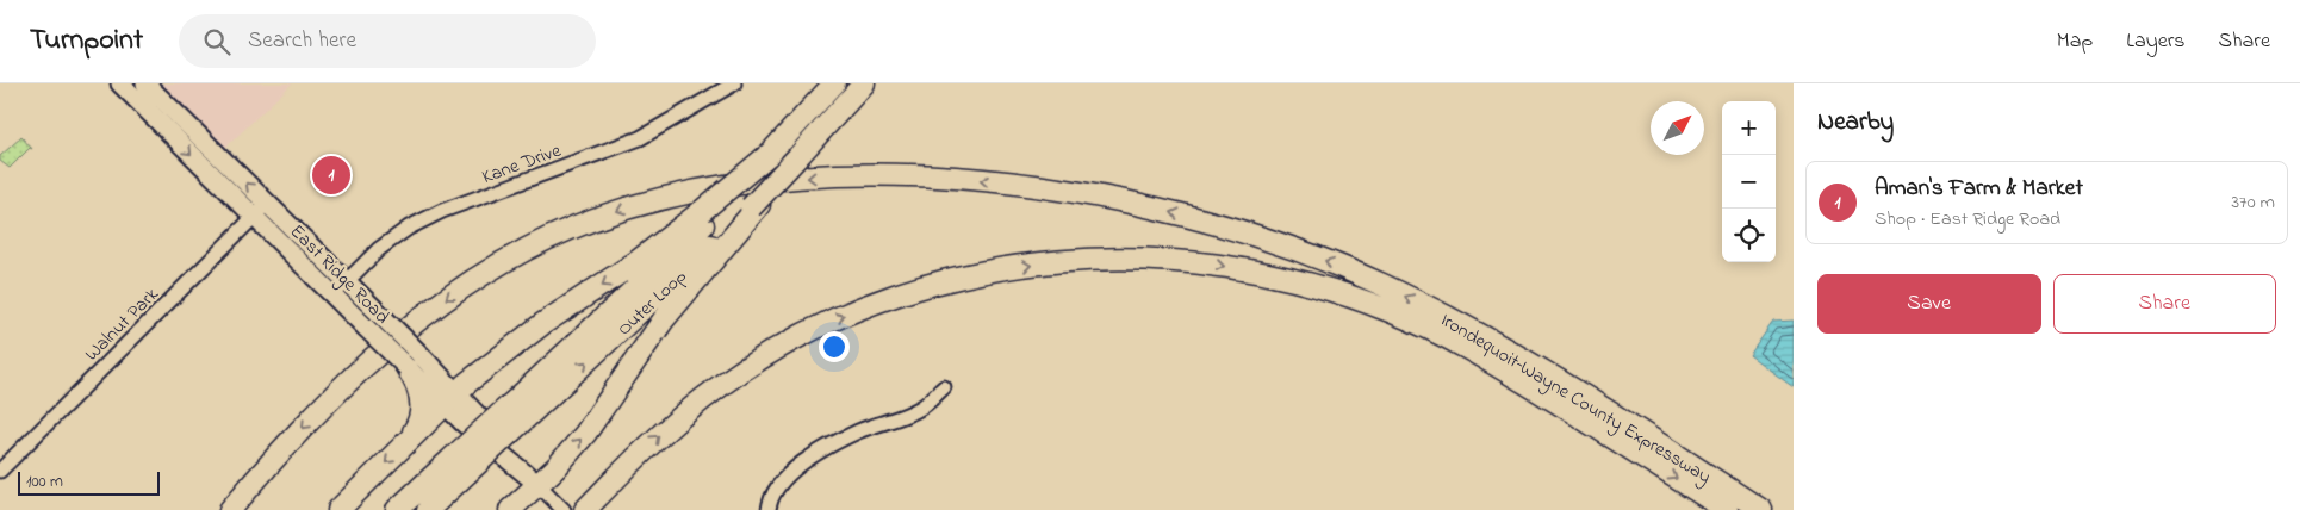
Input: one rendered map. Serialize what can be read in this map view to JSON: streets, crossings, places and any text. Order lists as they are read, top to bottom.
{
  "streets": {
    "highway": ["Outer Loop", "Irondequoit–Wayne County Expressway"],
    "main road": ["East Ridge Road"],
    "street": ["Kane Drive", "Walnut Park"]
  },
  "crossings": [
    ["Kane Drive", "East Ridge Road"],
    ["East Ridge Road", "Walnut Park"]
  ],
  "scale_bar": "100 m",
  "north": "top right",
  "page": {
    "header": "Turnpoint",
    "search": "Search here",
    "nav": ["Map", "Layers", "Share"],
    "heading": "Nearby",
    "map_buttons": ["+", "−"],
    "pins": "1",
    "list": [
      {
        "mark": "1",
        "name": "Aman's Farm & Market",
        "note": "Shop · East Ridge Road",
        "value": "370 m"
      }
    ],
    "buttons": ["Save", "Share"],
    "scale": "100 m"
  }
}
